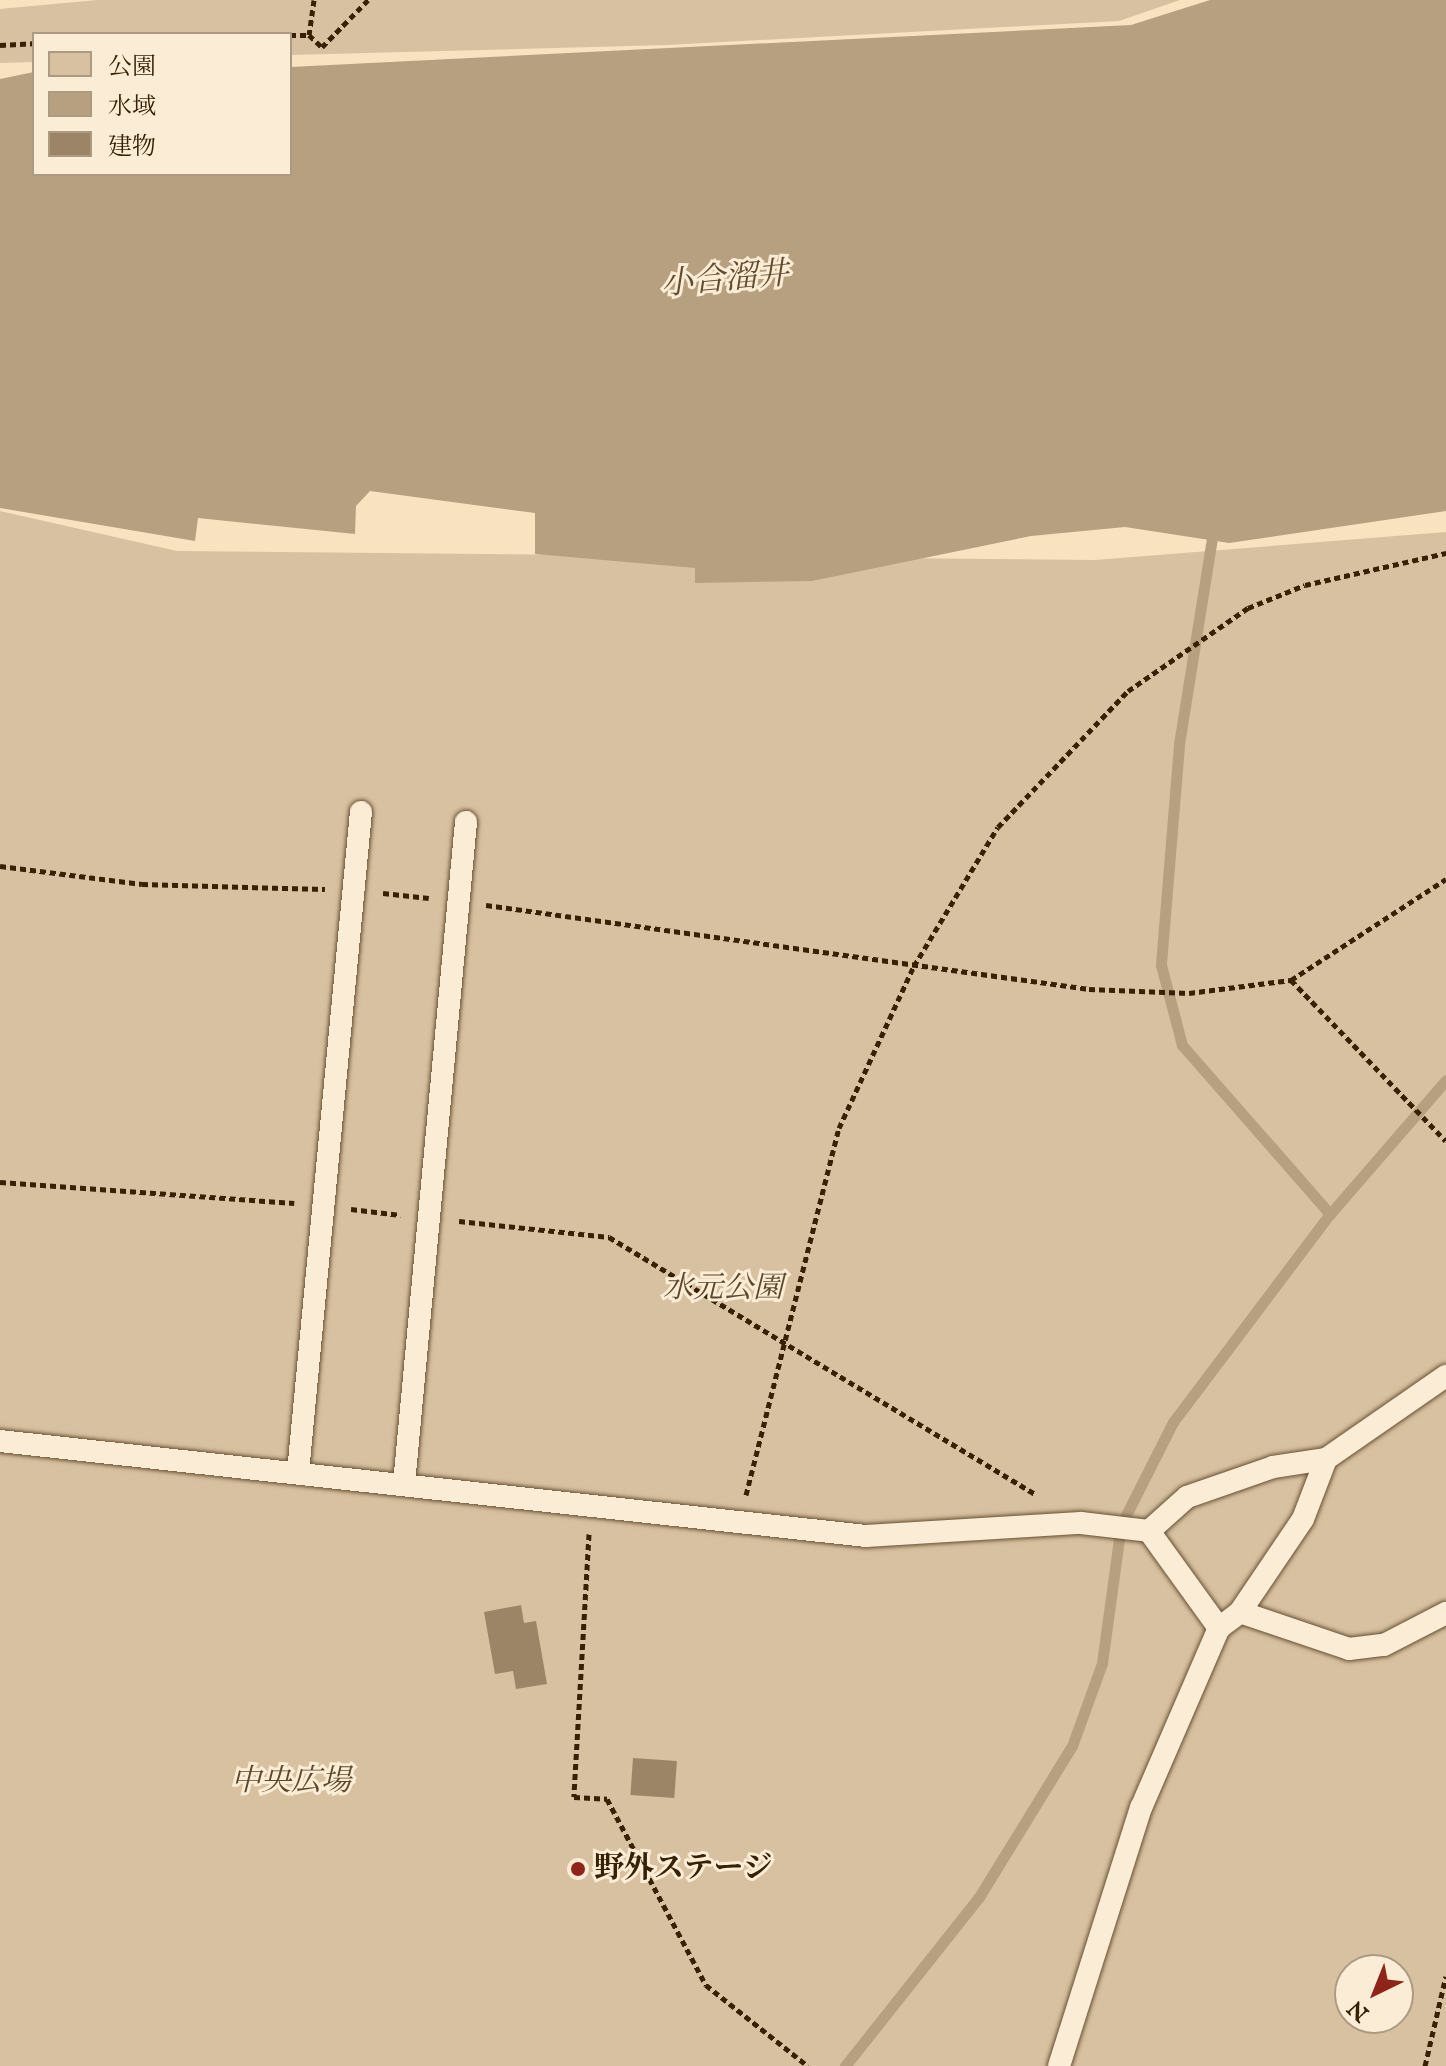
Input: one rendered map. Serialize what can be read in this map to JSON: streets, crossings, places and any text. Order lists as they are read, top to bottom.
{
  "water": ["小合溜井"],
  "parks": ["水元公園", "中央広場"],
  "places": ["野外ステージ"],
  "legend": ["公園", "水域", "建物"],
  "north": "bottom left"
}
